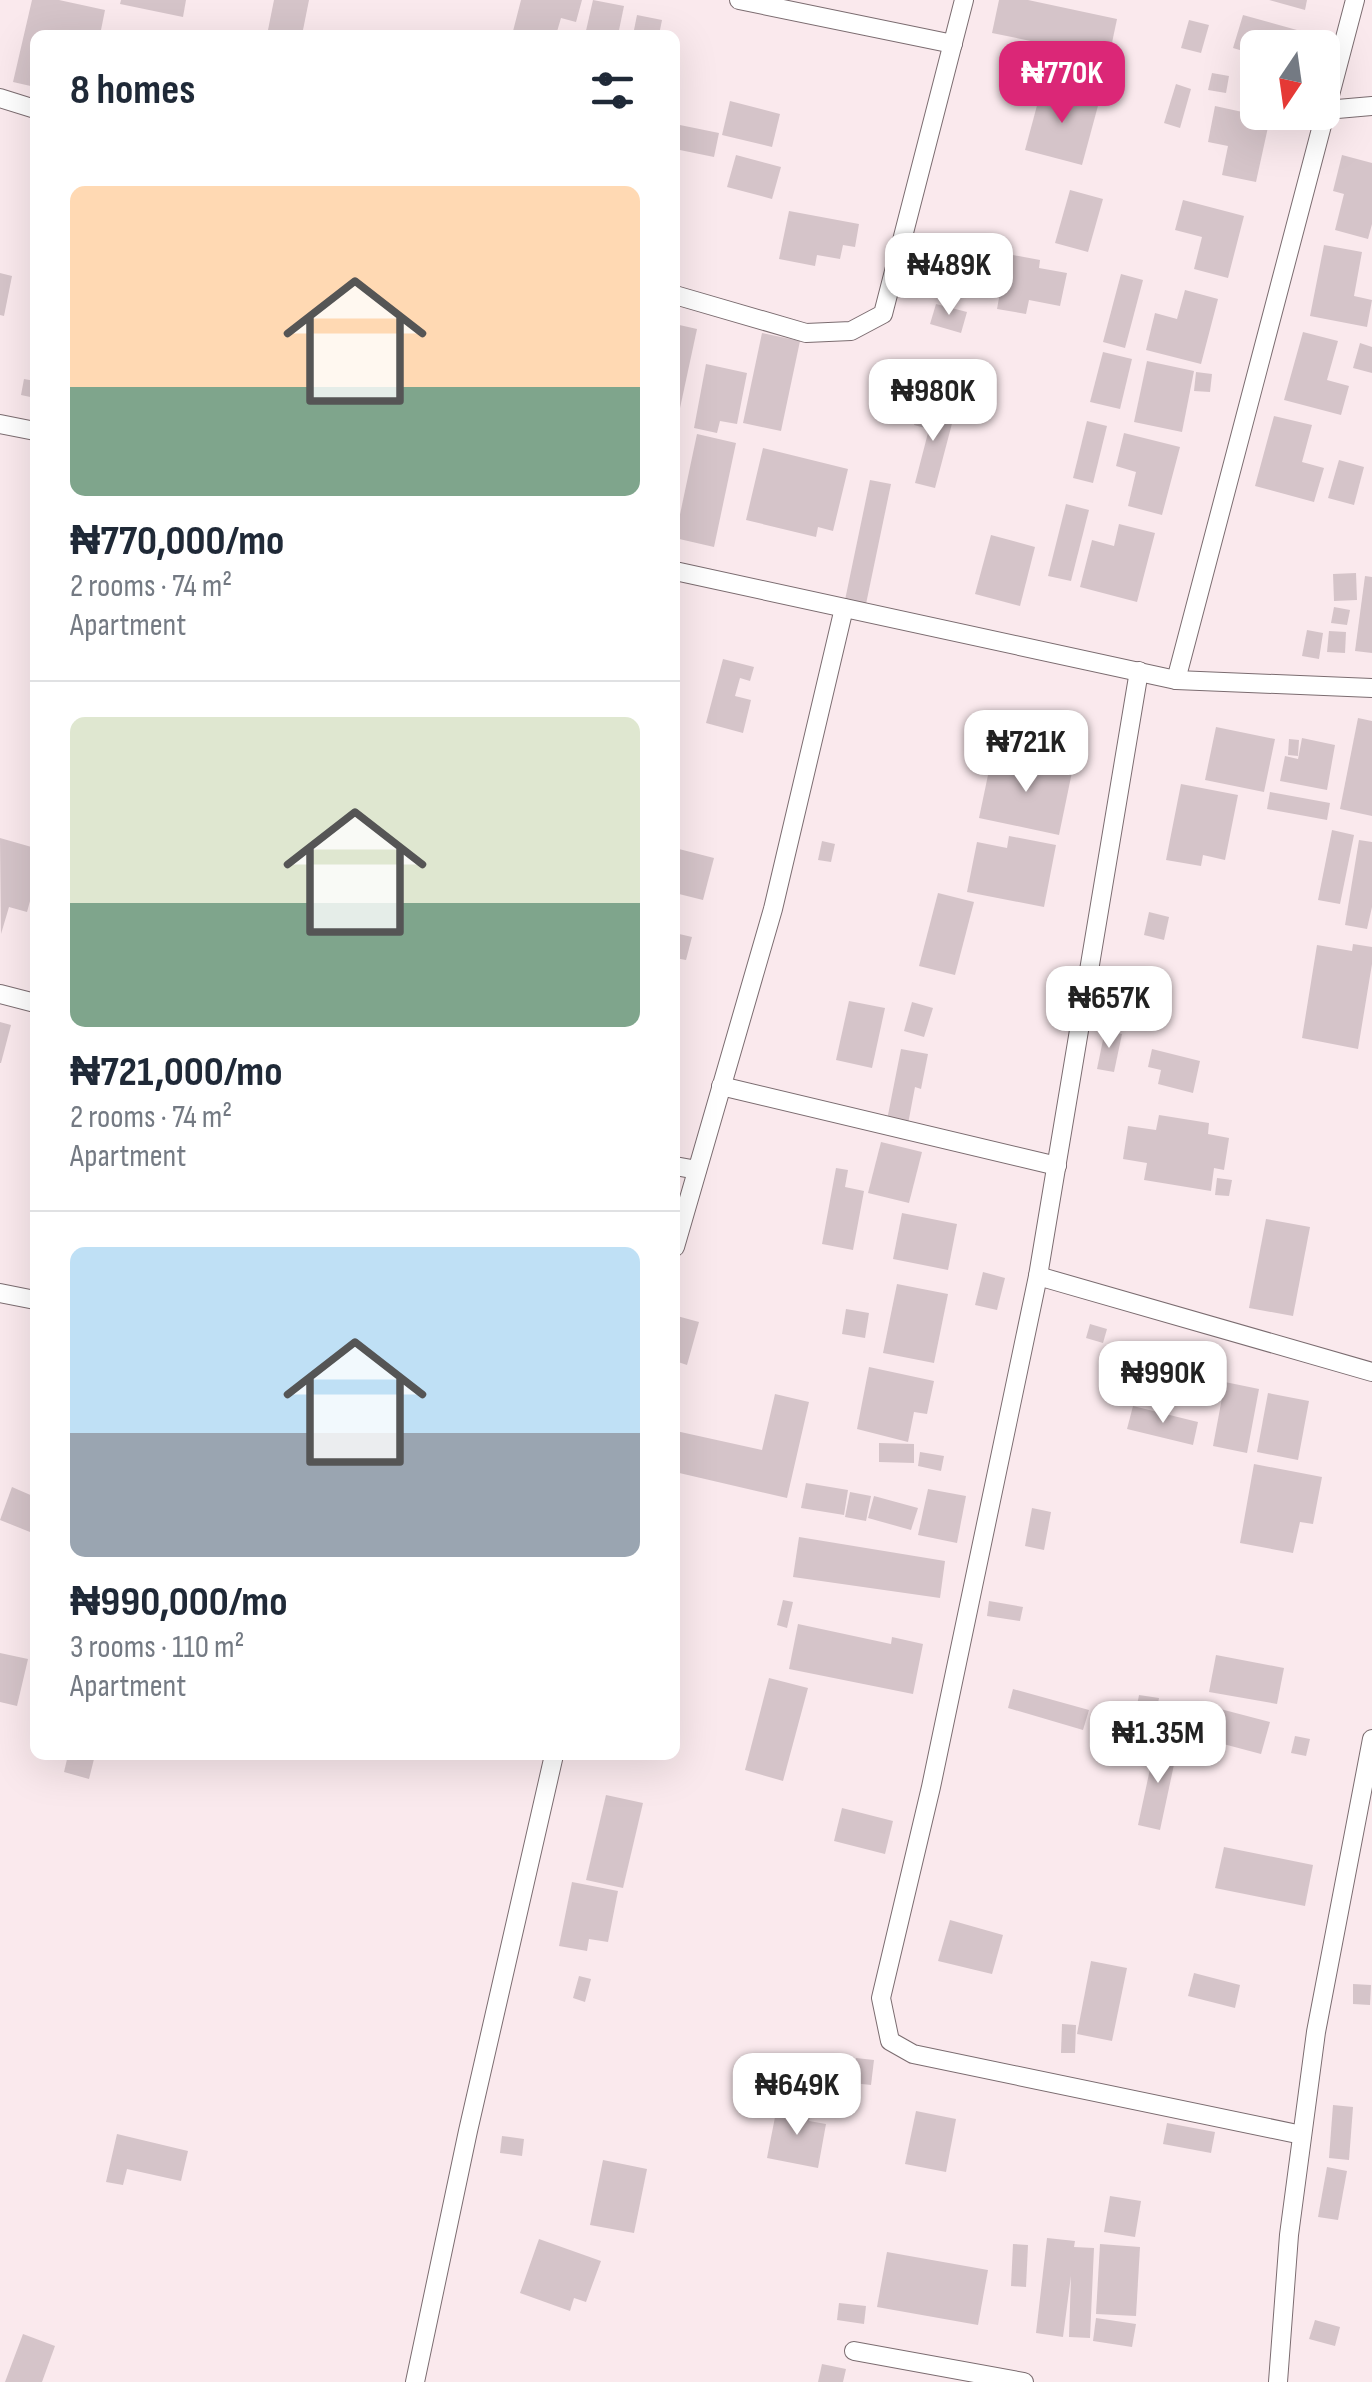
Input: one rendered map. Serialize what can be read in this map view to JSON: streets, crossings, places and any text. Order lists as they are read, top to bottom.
{
  "north": "bottom",
  "page": {
    "heading": "8 homes",
    "price": [
      "₦770K",
      "₦489K",
      "₦980K",
      "₦721K",
      "₦657K",
      "₦990K",
      "₦1.35M",
      "₦649K"
    ],
    "list": [
      {
        "name": "₦770,000/mo",
        "note": "2 rooms · 74 m² · Apartment"
      },
      {
        "name": "₦721,000/mo",
        "note": "2 rooms · 74 m² · Apartment"
      },
      {
        "name": "₦990,000/mo",
        "note": "3 rooms · 110 m² · Apartment"
      }
    ]
  }
}
